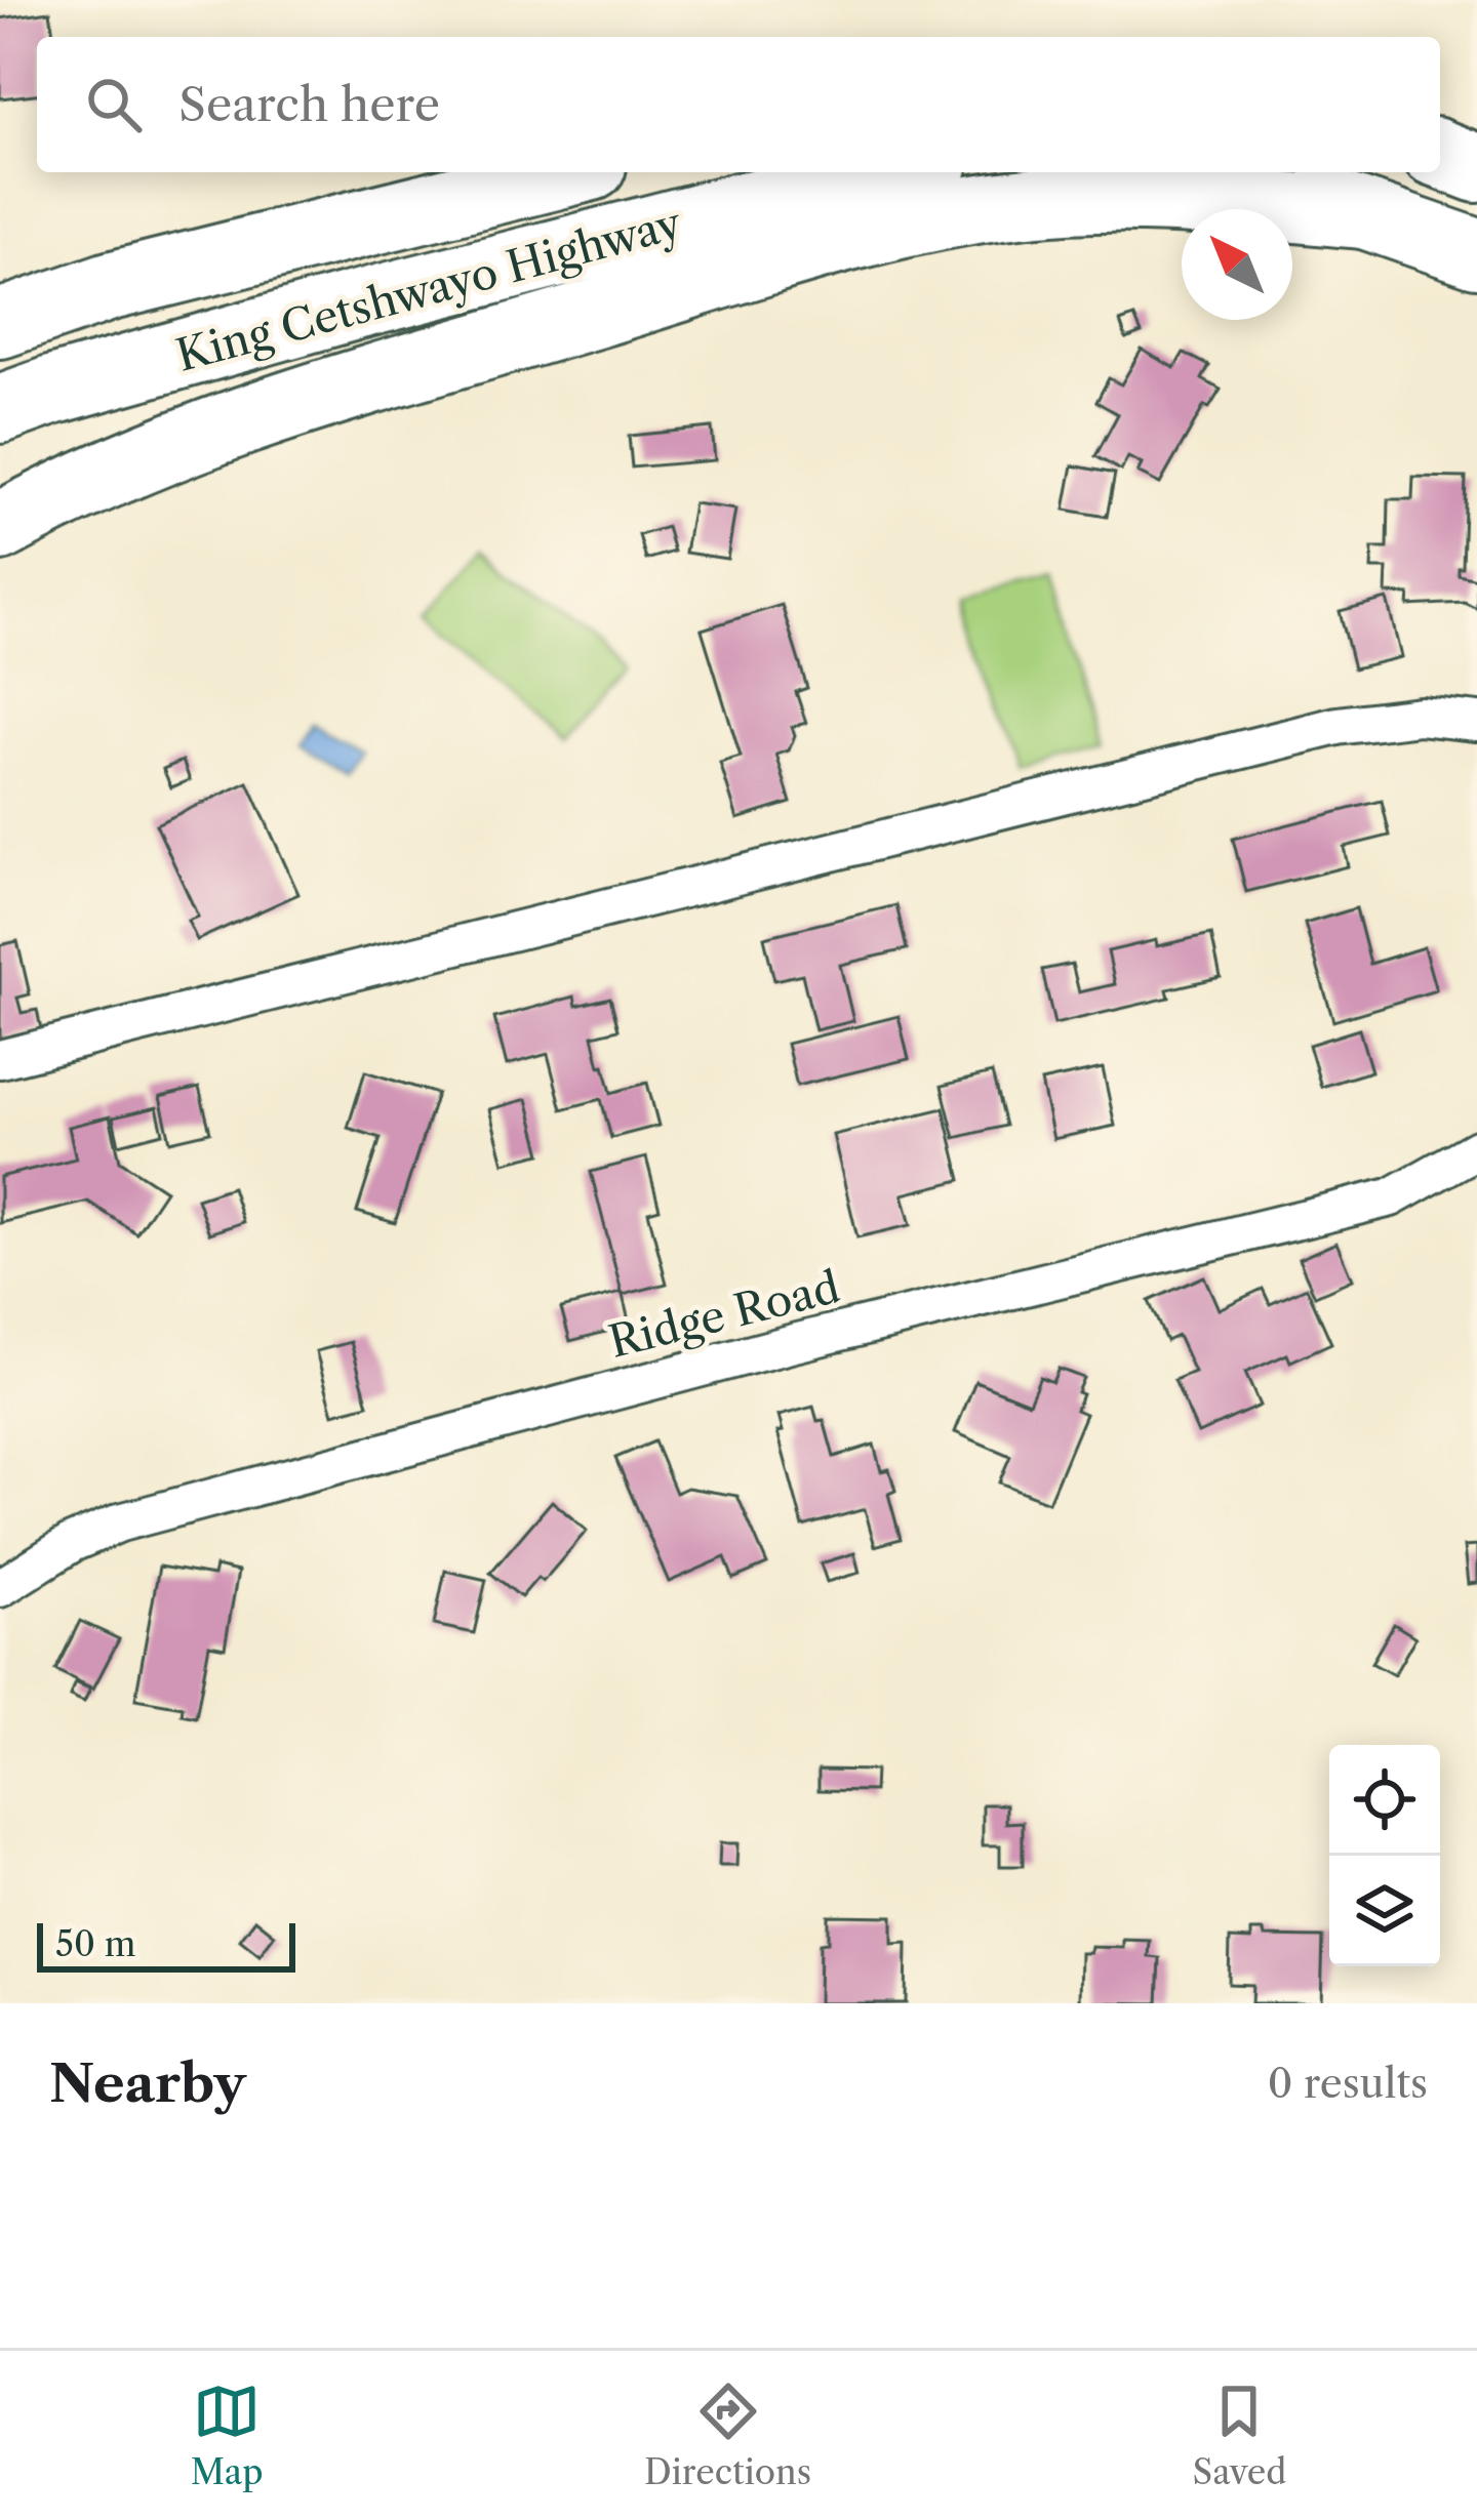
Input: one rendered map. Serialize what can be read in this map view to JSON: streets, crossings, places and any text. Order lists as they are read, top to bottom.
{
  "streets": {
    "highway": ["King Cetshwayo Highway"],
    "street": ["Ridge Road"]
  },
  "scale_bar": "50 m",
  "north": "top left",
  "page": {
    "search": "Search here",
    "scale": "50 m",
    "heading": ["Nearby", "0 results"],
    "nav": ["Map", "Directions", "Saved"]
  }
}
